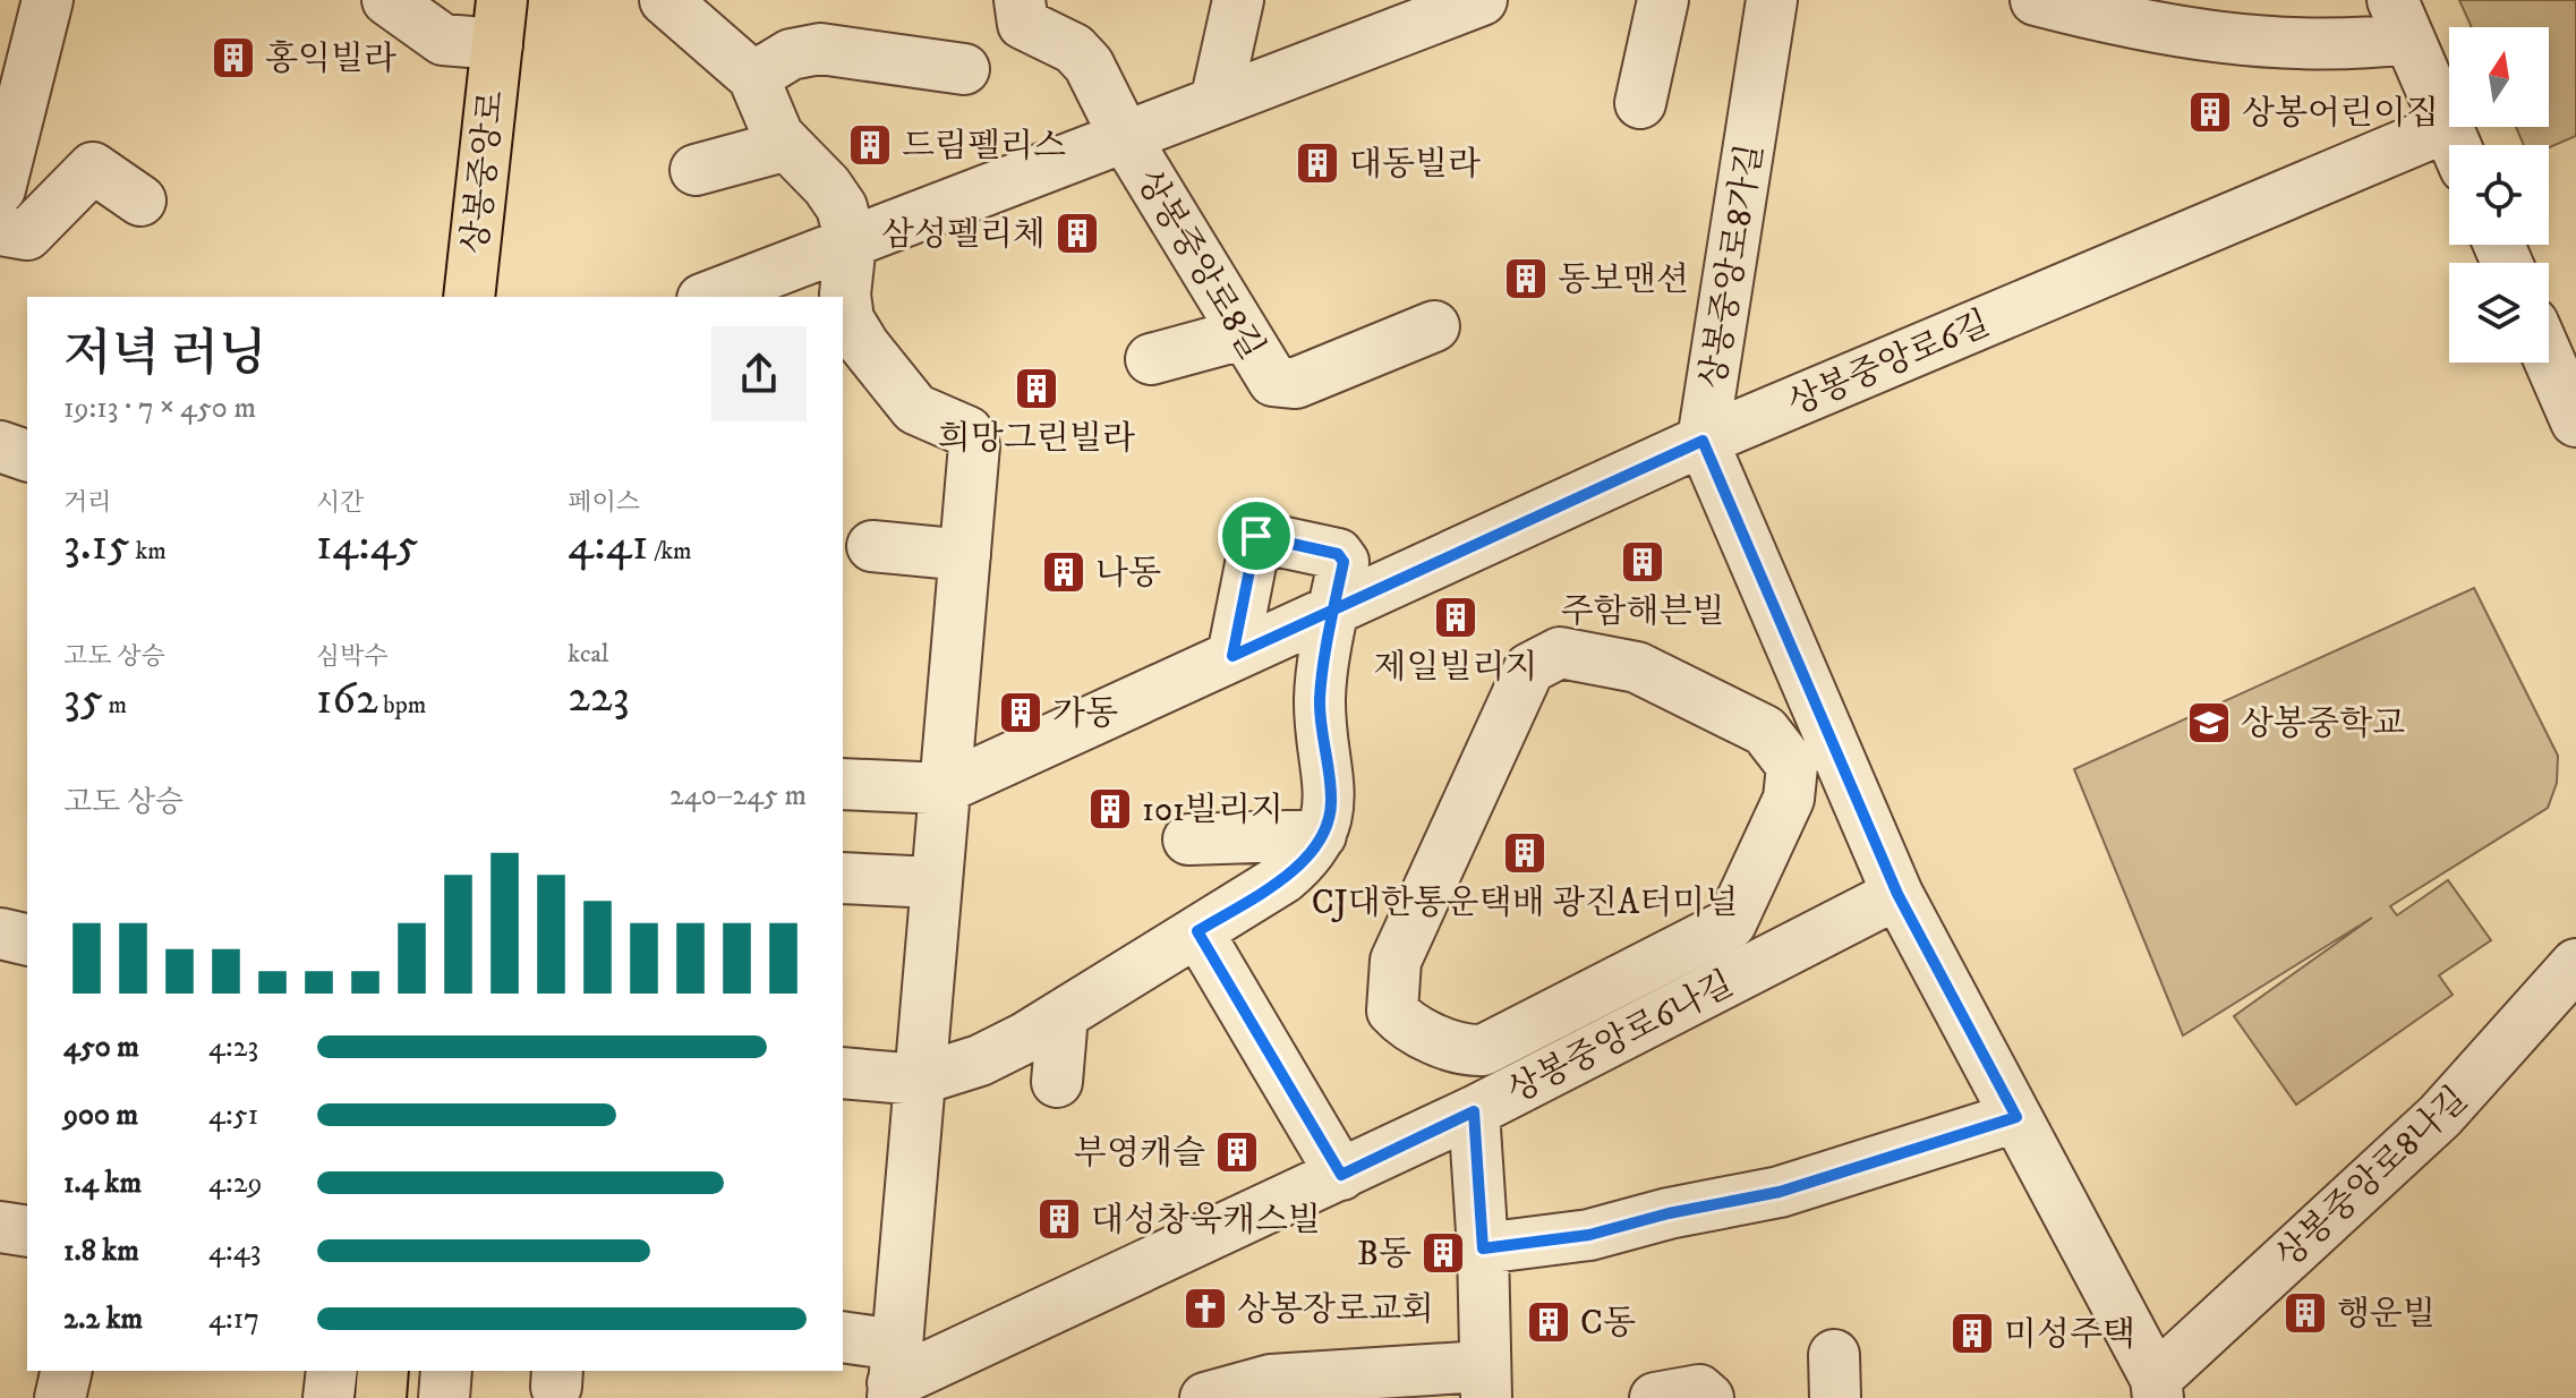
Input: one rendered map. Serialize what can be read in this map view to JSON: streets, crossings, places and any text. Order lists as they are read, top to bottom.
{
  "streets": {
    "main road": ["상봉중앙로"],
    "street": [
      "상봉중앙로8길",
      "상봉중앙로8가길",
      "상봉중앙로6길",
      "상봉중앙로6나길",
      "상봉중앙로8나길"
    ]
  },
  "crossings": [
    ["상봉중앙로8가길", "상봉중앙로6길"]
  ],
  "places": {
    "building": [
      "홍익빌라",
      "상봉어린이집",
      "드림펠리스",
      "대동빌라",
      "삼성펠리체",
      "동보맨션",
      "희망그린빌라",
      "주함해븐빌",
      "나동",
      "제일빌리지",
      "가동",
      "101빌리지",
      "CJ대한통운택배 광진A터미널",
      "부영캐슬",
      "대성창욱캐스빌",
      "B동",
      "행운빌",
      "C동",
      "미성주택"
    ],
    "school or university": ["상봉중학교"],
    "church": ["상봉장로교회"]
  },
  "north": "top",
  "page": {
    "heading": ["저녁 러닝", "19:13 · 7 × 450 m"],
    "stats": [
      ["거리", "3.15 km"],
      ["시간", "14:45"],
      ["페이스", "4:41 /km"],
      ["고도 상승", "35 m"],
      ["심박수", "162 bpm"],
      ["kcal", "223"]
    ],
    "chart": ["고도 상승", "240–245 m"],
    "list": [
      {
        "name": "450 m",
        "note": "4:23"
      },
      {
        "name": "900 m",
        "note": "4:51"
      },
      {
        "name": "1.4 km",
        "note": "4:29"
      },
      {
        "name": "1.8 km",
        "note": "4:43"
      },
      {
        "name": "2.2 km",
        "note": "4:17"
      }
    ]
  }
}
